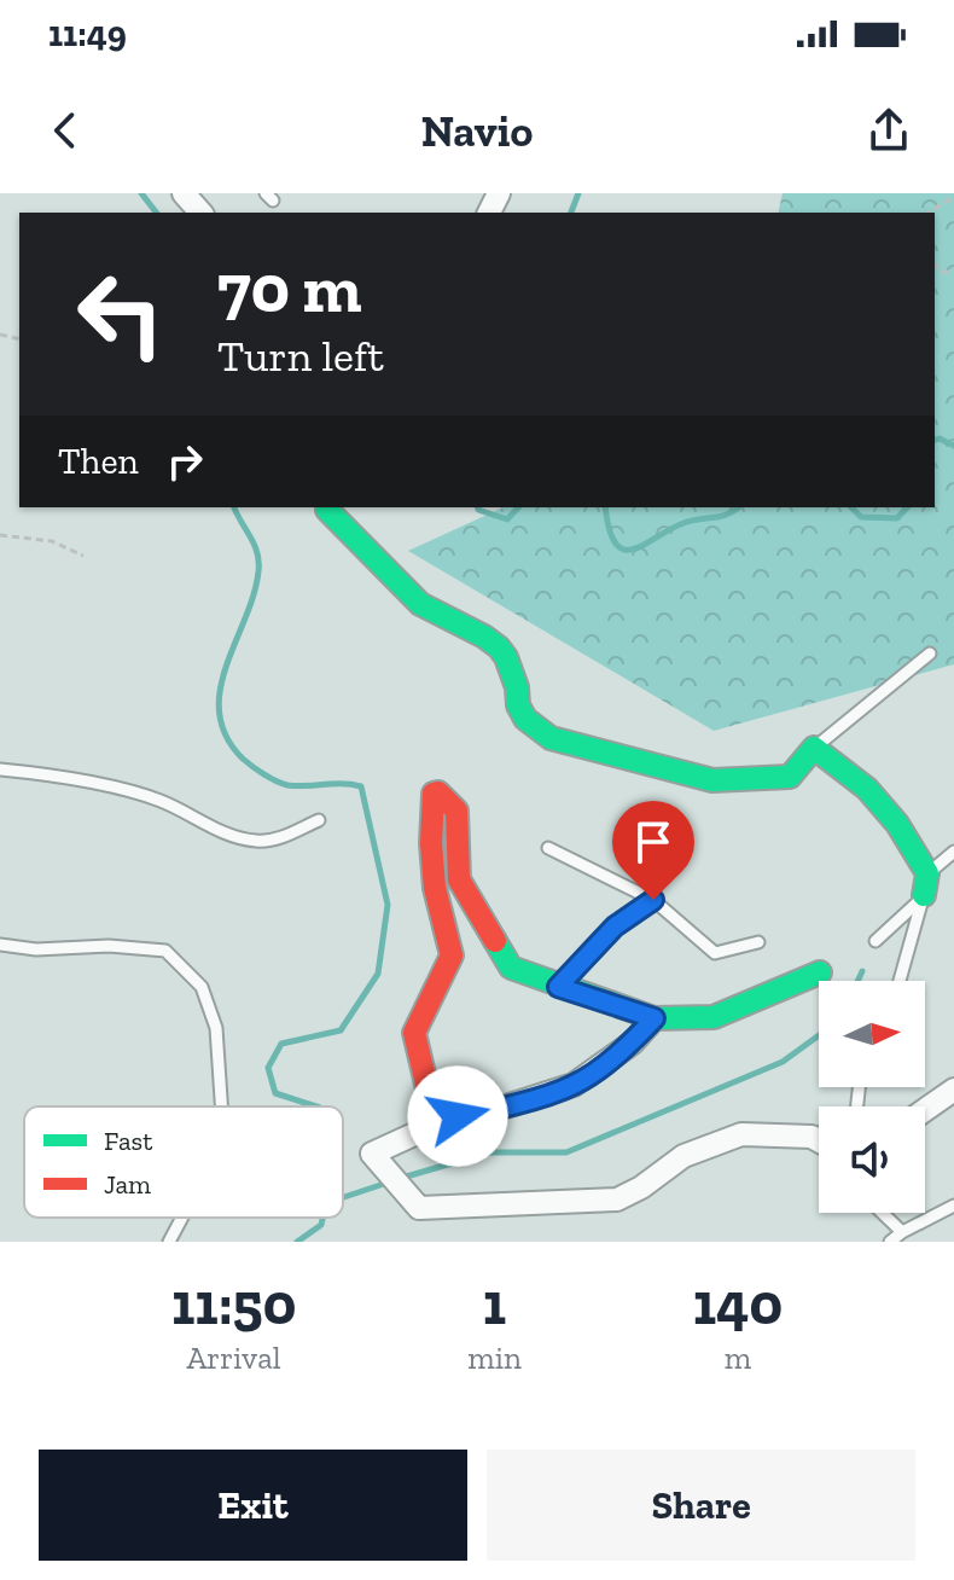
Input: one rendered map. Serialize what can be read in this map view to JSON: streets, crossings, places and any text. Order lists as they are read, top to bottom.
{
  "legend": ["Fast", "Jam"],
  "north": "right",
  "page": {
    "status": "11:49",
    "header": "Navio",
    "turn": ["70 m", "Turn left"],
    "then": "Then",
    "eta": [
      "11:50",
      "Arrival",
      "1",
      "min",
      "140",
      "m"
    ],
    "buttons": ["Exit", "Share"]
  }
}
